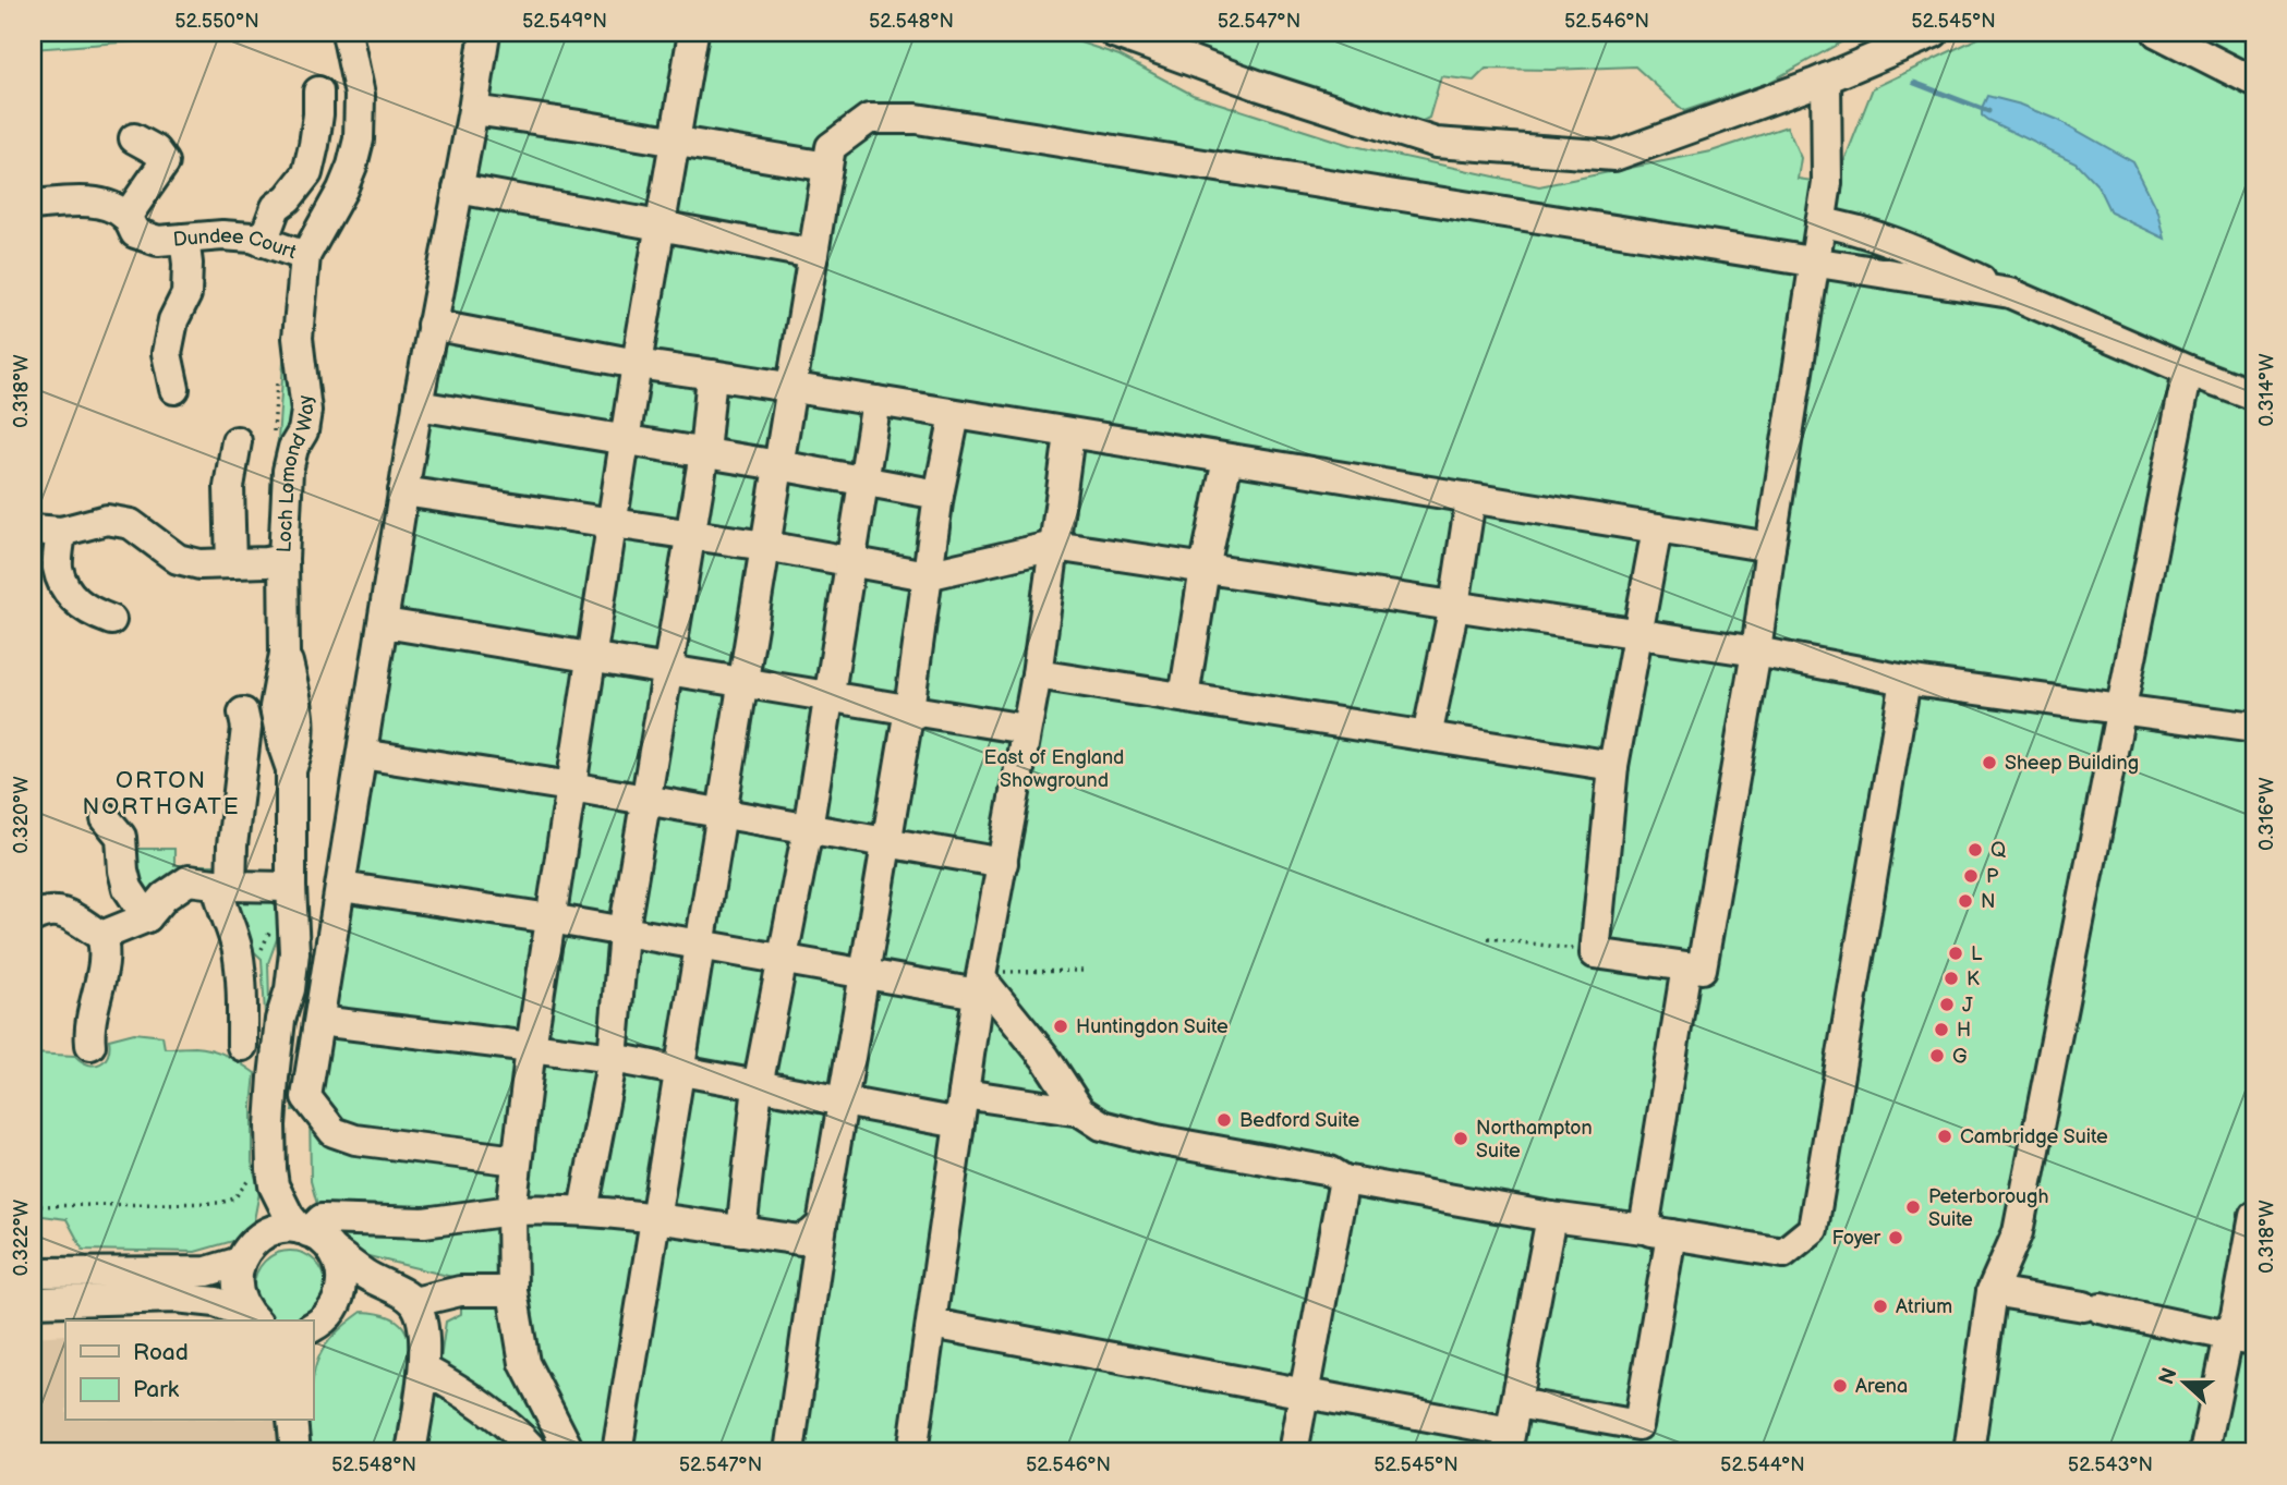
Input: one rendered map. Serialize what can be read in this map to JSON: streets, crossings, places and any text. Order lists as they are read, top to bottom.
{
  "streets": {
    "street": ["Dundee Court", "Loch Lomond Way"]
  },
  "crossings": [
    ["Dundee Court", "Loch Lomond Way"]
  ],
  "districts": ["ORTON NORTHGATE"],
  "parks": ["East of England Showground"],
  "places": [
    "Sheep Building",
    "Q",
    "P",
    "N",
    "L",
    "K",
    "J",
    "Huntingdon Suite",
    "H",
    "G",
    "Bedford Suite",
    "Cambridge Suite",
    "Northampton Suite",
    "Peterborough Suite",
    "Foyer",
    "Atrium",
    "Arena"
  ],
  "legend": ["Road", "Park"],
  "north": "left",
  "coordinates": [
    "52.550°N",
    "52.549°N",
    "52.548°N",
    "52.547°N",
    "52.546°N",
    "52.545°N",
    "0.314°W",
    "0.318°W",
    "0.316°W",
    "0.320°W",
    "0.322°W",
    "52.544°N",
    "52.543°N"
  ]
}
